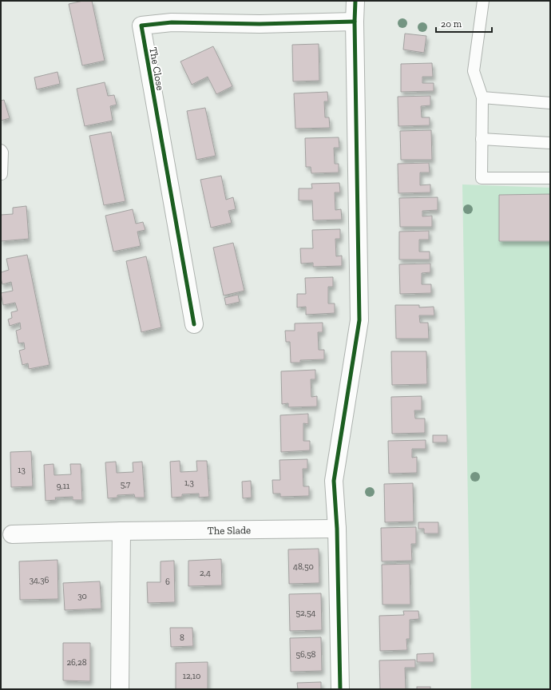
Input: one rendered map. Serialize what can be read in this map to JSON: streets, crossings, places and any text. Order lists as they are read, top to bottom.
{
  "streets": {
    "street": ["The Close", "The Slade"]
  },
  "house_numbers": [
    "13",
    "1,3",
    "5,7",
    "9,11",
    "48,50",
    "2,4",
    "34,36",
    "6",
    "30",
    "52,54",
    "8",
    "56,58",
    "26,28",
    "12,10"
  ],
  "scale_bar": "20 m"
}
